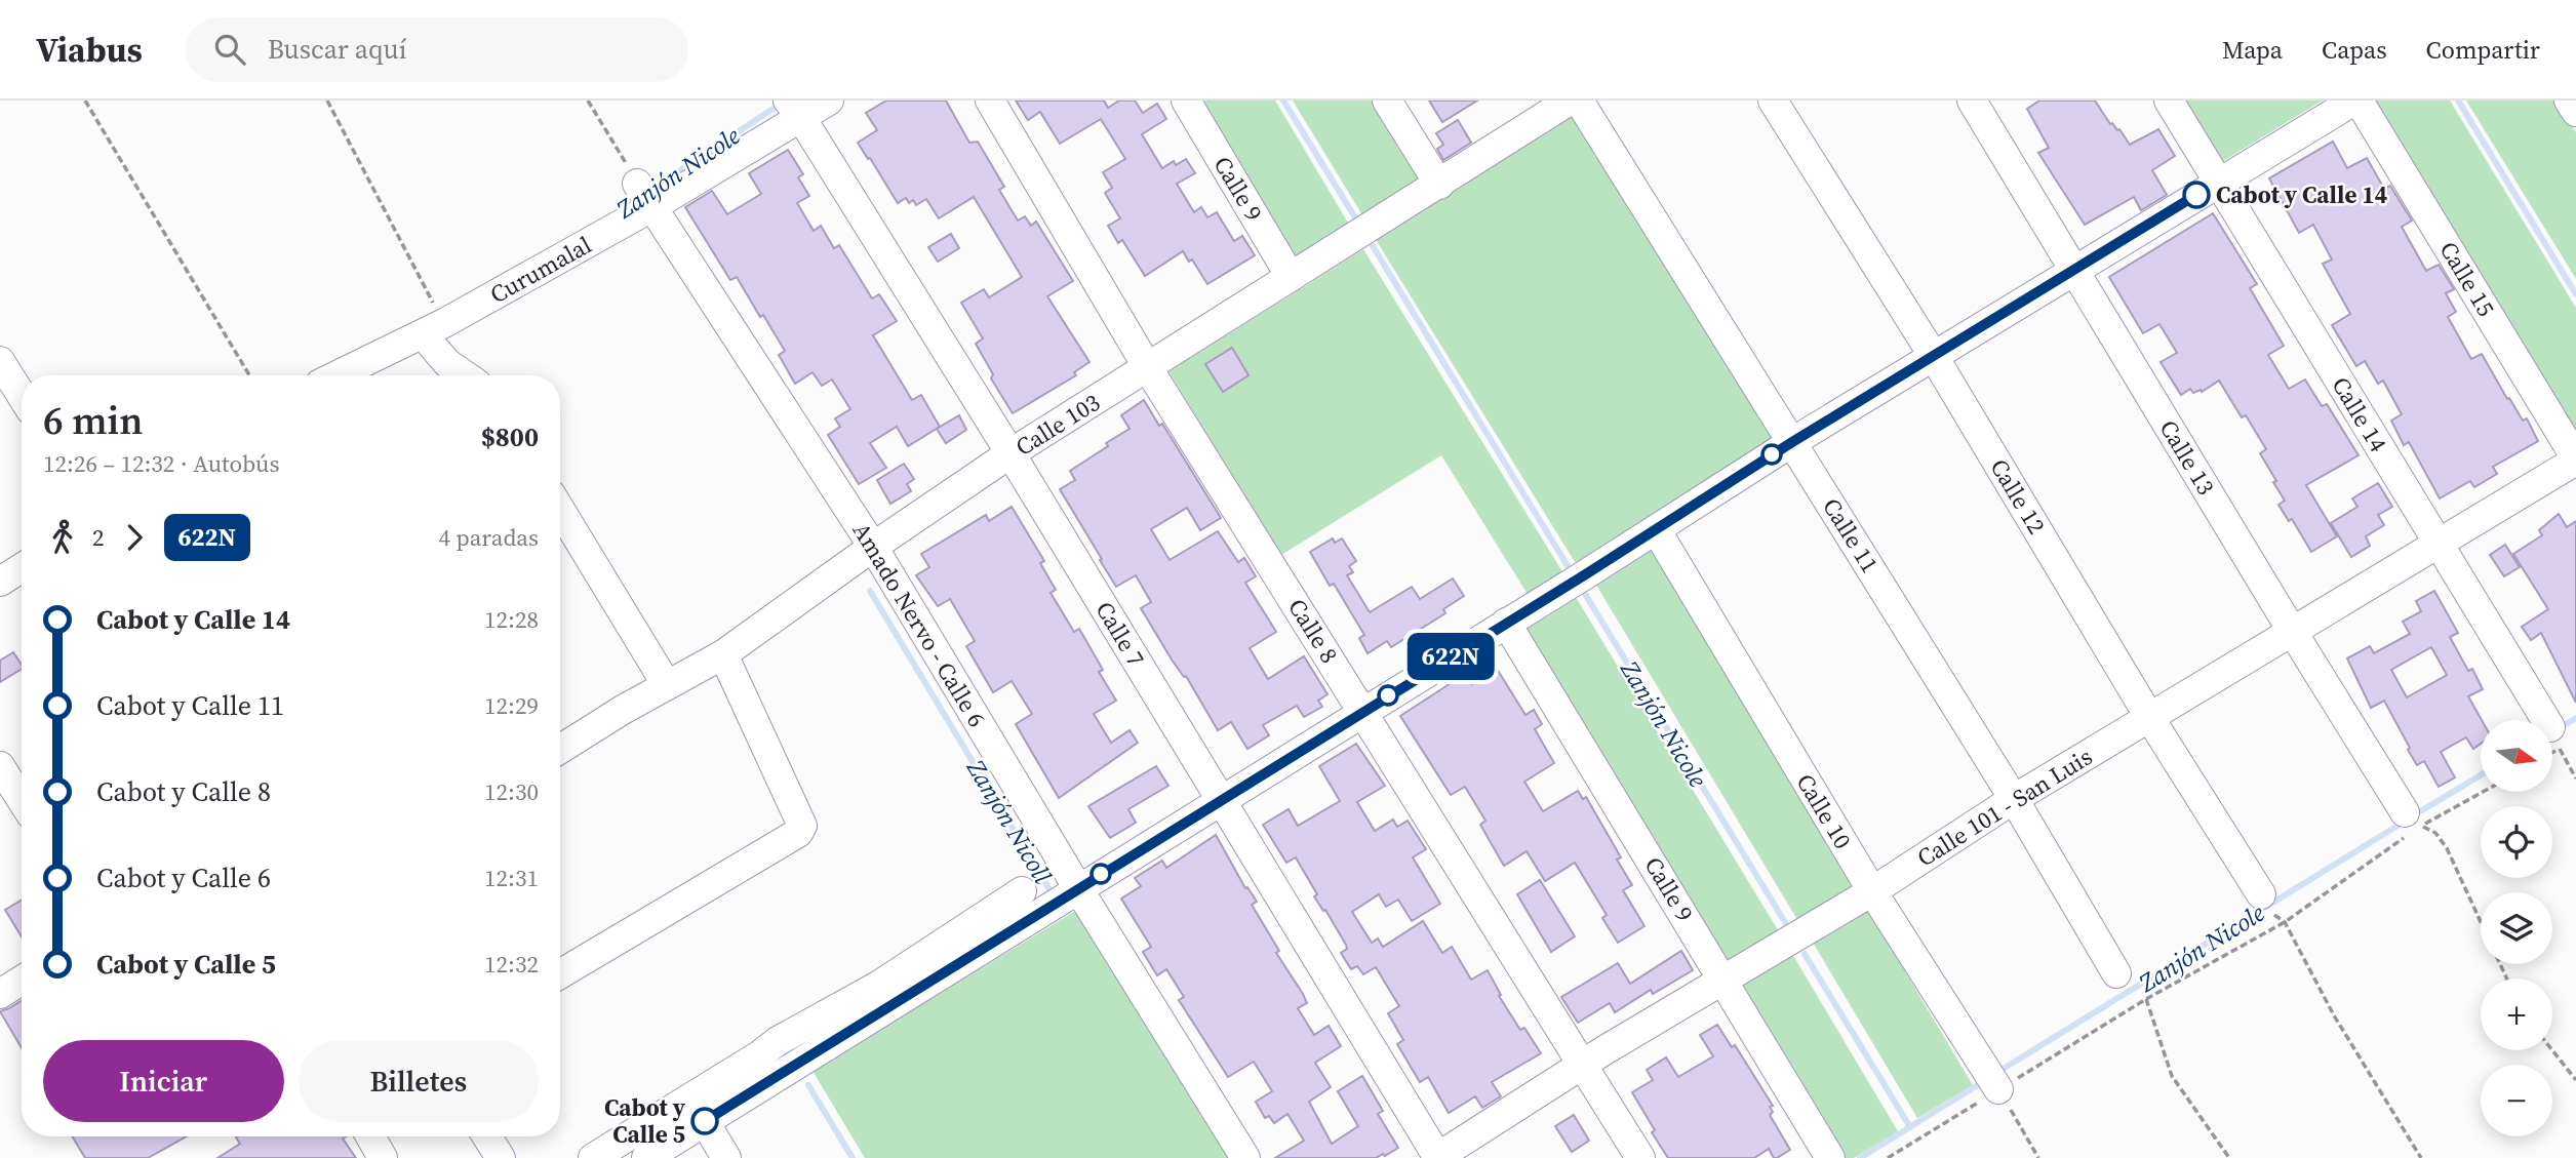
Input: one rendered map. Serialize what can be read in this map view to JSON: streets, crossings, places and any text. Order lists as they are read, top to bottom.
{
  "streets": {
    "street": [
      "Calle 9",
      "Curumalal",
      "Calle 15",
      "Calle 14",
      "Calle 103",
      "Calle 13",
      "Calle 12",
      "Calle 11",
      "Amado Nervo - Calle 6",
      "Calle 8",
      "Calle 7",
      "Calle 101 - San Luis",
      "Calle 10"
    ]
  },
  "crossings": [
    ["Calle 9", "Calle 103"],
    ["Calle 9", "Calle 101 - San Luis"],
    ["Curumalal", "Amado Nervo - Calle 6"],
    ["Curumalal", "Calle 7"],
    ["Calle 15", "Calle 101 - San Luis"],
    ["Calle 14", "Calle 101 - San Luis"],
    ["Calle 103", "Amado Nervo - Calle 6"],
    ["Calle 103", "Calle 8"],
    ["Calle 103", "Calle 7"],
    ["Calle 13", "Calle 101 - San Luis"],
    ["Calle 12", "Calle 101 - San Luis"],
    ["Calle 11", "Calle 101 - San Luis"],
    ["Calle 8", "Calle 101 - San Luis"],
    ["Calle 7", "Calle 101 - San Luis"],
    ["Calle 101 - San Luis", "Calle 10"]
  ],
  "water": ["Zanjón Nicole", "Zanjón Nicoll"],
  "places": ["Cabot y Calle 14", "Cabot y Calle 5"],
  "lines": ["bus line 622N"],
  "north": "right",
  "page": {
    "header": "Viabus",
    "search": "Buscar aquí",
    "nav": ["Mapa", "Capas", "Compartir"],
    "on_map": "622N",
    "heading": ["6 min", "12:26 – 12:32 · Autobús", "$800"],
    "legs": ["2", "622N", "4 paradas"],
    "list": [
      {
        "name": "Cabot y Calle 14",
        "value": "12:28"
      },
      {
        "name": "Cabot y Calle 11",
        "value": "12:29"
      },
      {
        "name": "Cabot y Calle 8",
        "value": "12:30"
      },
      {
        "name": "Cabot y Calle 6",
        "value": "12:31"
      },
      {
        "name": "Cabot y Calle 5",
        "value": "12:32"
      }
    ],
    "map_buttons": ["+", "−"],
    "buttons": ["Iniciar", "Billetes"]
  }
}
